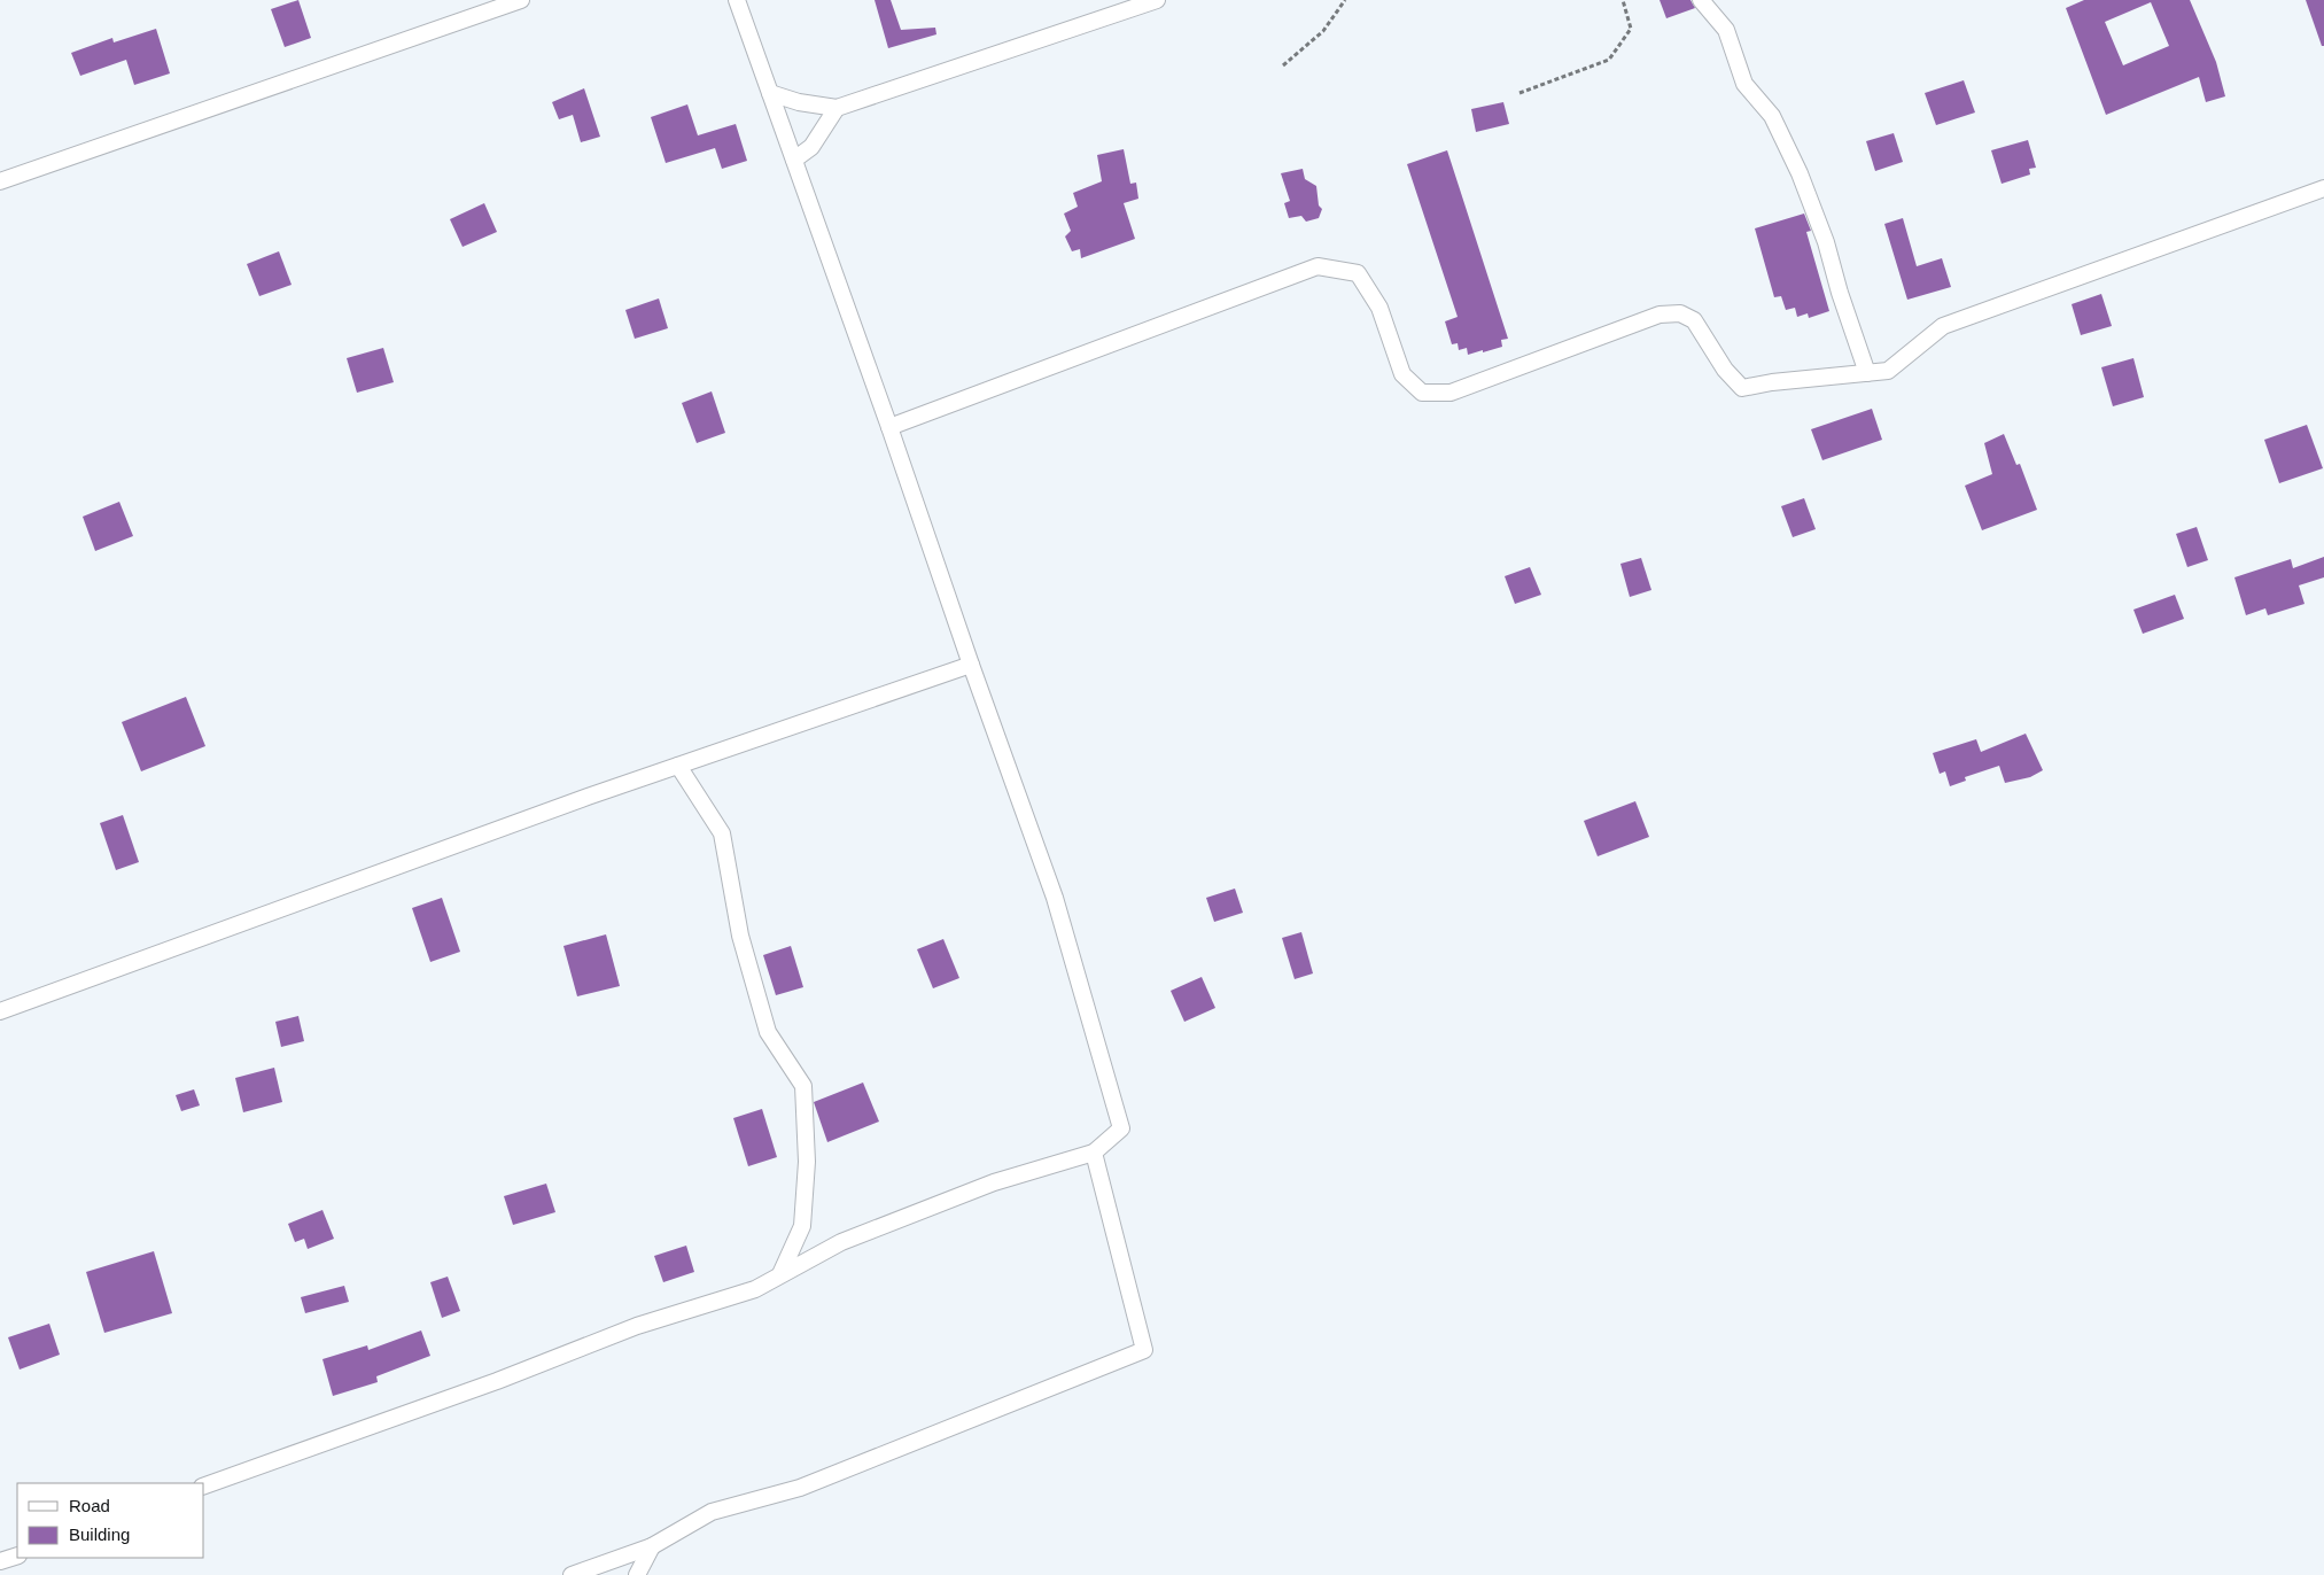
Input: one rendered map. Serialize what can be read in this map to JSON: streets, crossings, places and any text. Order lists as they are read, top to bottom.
{
  "legend": ["Road", "Building"]
}
